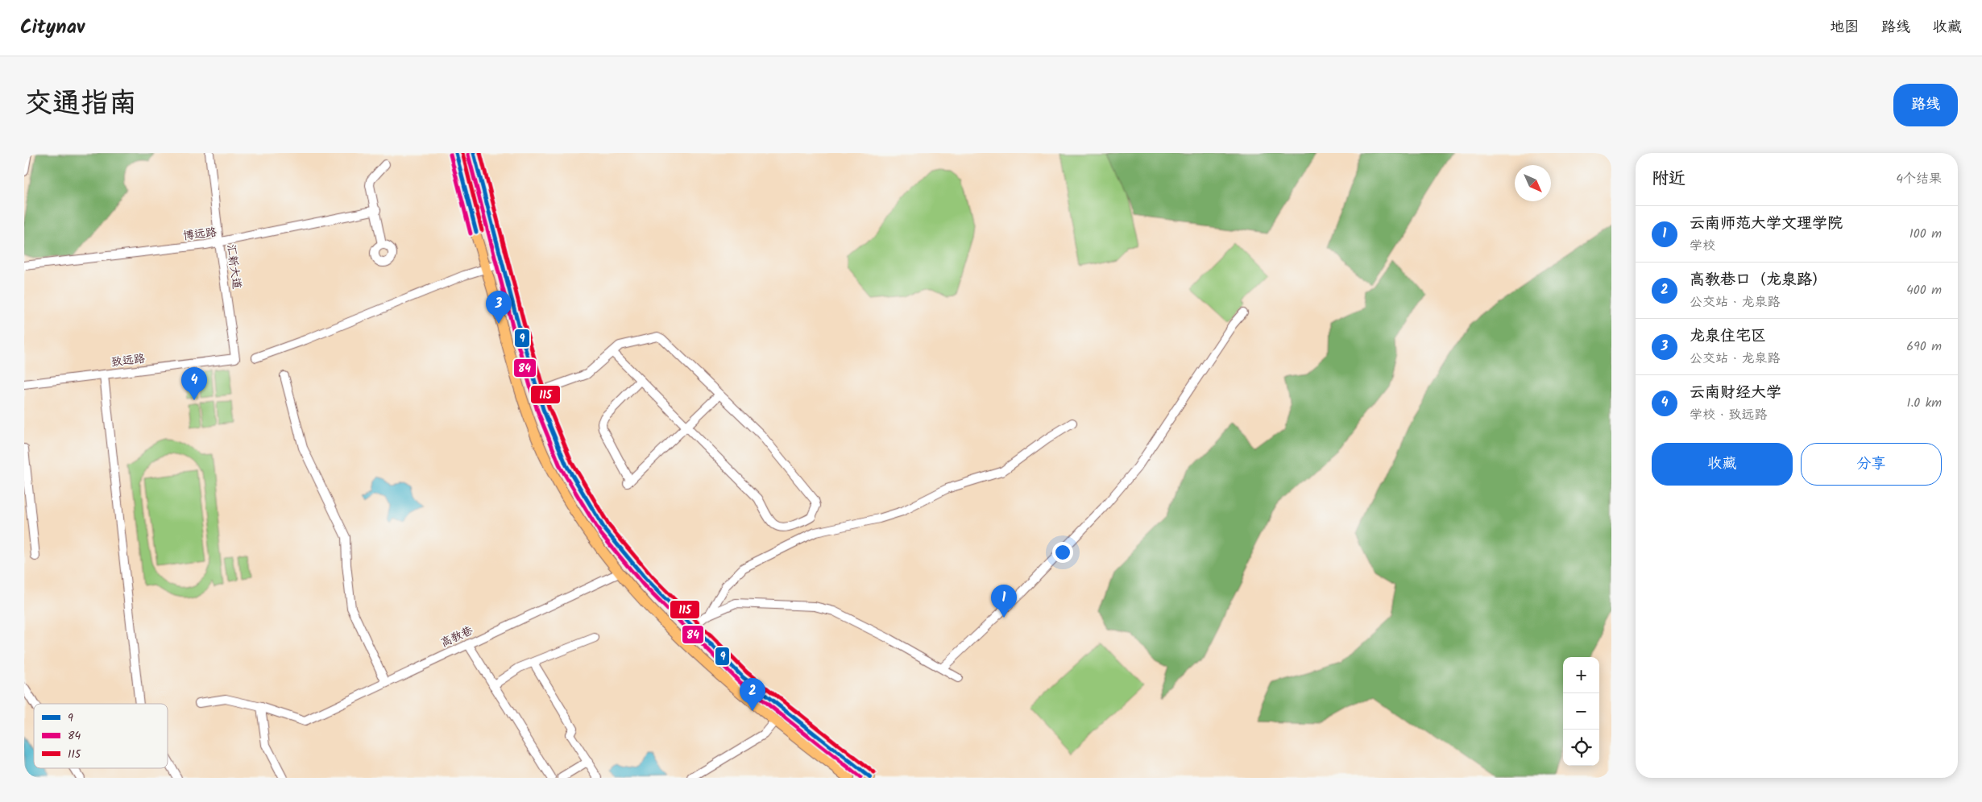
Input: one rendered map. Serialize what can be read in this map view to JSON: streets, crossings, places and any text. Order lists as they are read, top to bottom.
{
  "streets": {
    "street": [
      "博远路",
      "汇新大道",
      "致远路",
      "高教巷"
    ]
  },
  "crossings": [
    ["博远路", "汇新大道"],
    ["汇新大道", "致远路"]
  ],
  "lines": ["transit line 9", "transit line 115", "transit line 84"],
  "legend": ["9", "84", "115"],
  "north": "bottom right",
  "page": {
    "header": "Citynav",
    "nav": ["地图", "路线", "收藏"],
    "title": "交通指南",
    "buttons": [
      "路线",
      ["收藏", "分享"]
    ],
    "heading": ["附近", "4个结果"],
    "list": [
      {
        "mark": "1",
        "name": "云南师范大学文理学院",
        "note": "学校",
        "value": "100 m"
      },
      {
        "mark": "2",
        "name": "高教巷口（龙泉路）",
        "note": "公交站 · 龙泉路",
        "value": "400 m"
      },
      {
        "mark": "3",
        "name": "龙泉住宅区",
        "note": "公交站 · 龙泉路",
        "value": "690 m"
      },
      {
        "mark": "4",
        "name": "云南财经大学",
        "note": "学校 · 致远路",
        "value": "1.0 km"
      }
    ],
    "pins": [
      "3",
      "4",
      "1",
      "2"
    ],
    "map_buttons": ["+", "−"]
  }
}
